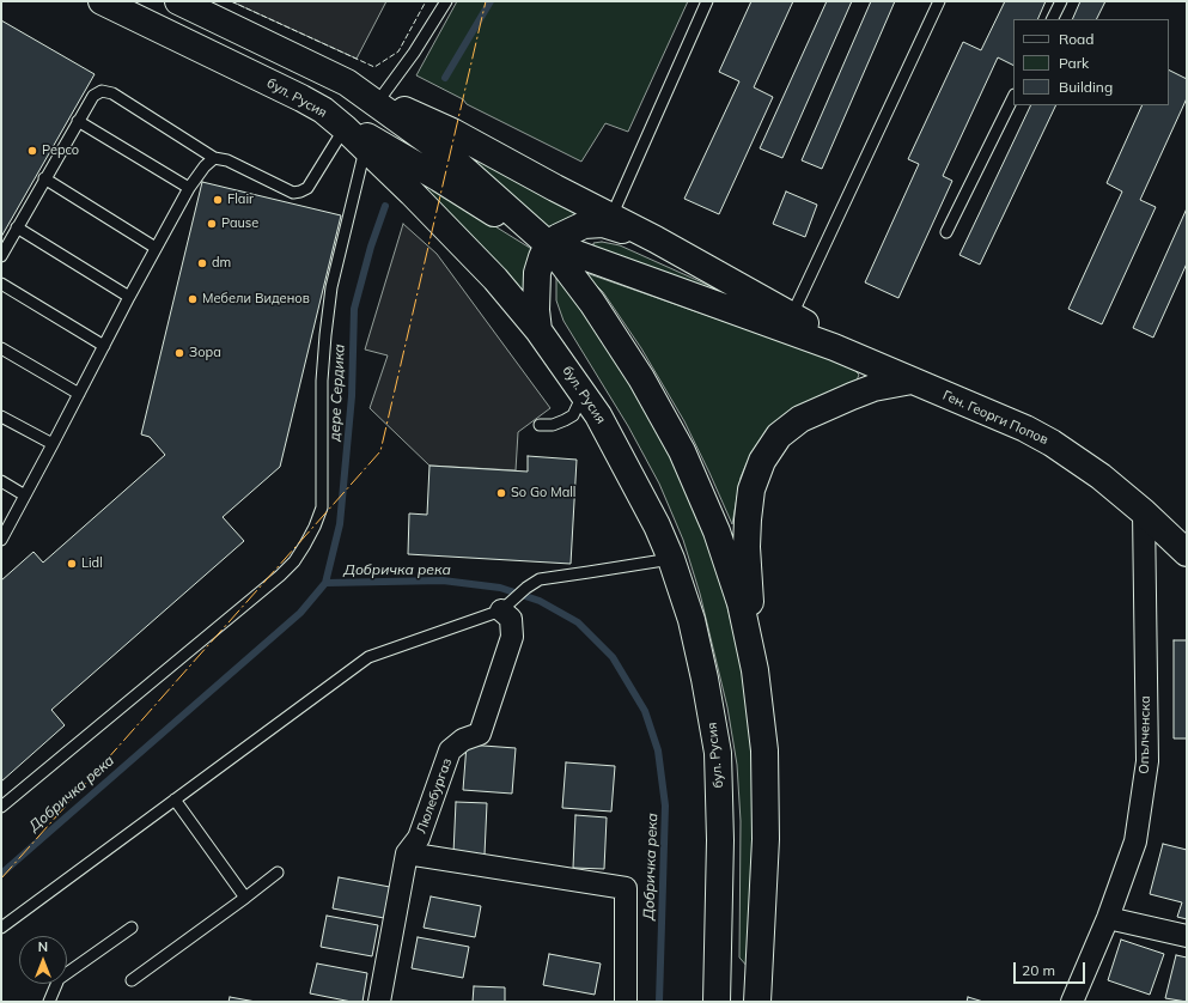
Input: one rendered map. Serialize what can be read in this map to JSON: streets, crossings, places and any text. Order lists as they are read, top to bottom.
{
  "streets": {
    "main road": ["бул. Русия", "Ген. Георги Попов"],
    "street": ["Опълченска", "Люлебургаз"]
  },
  "crossings": [
    ["Ген. Георги Попов", "Опълченска"]
  ],
  "water": ["дере Сердика", "Добричка река"],
  "places": [
    "Pepco",
    "Flair",
    "Pause",
    "dm",
    "Мебели Виденов",
    "Зора",
    "So Go Mall",
    "Lidl"
  ],
  "legend": ["Road", "Park", "Building"],
  "scale_bar": "20 m",
  "north": "top"
}
